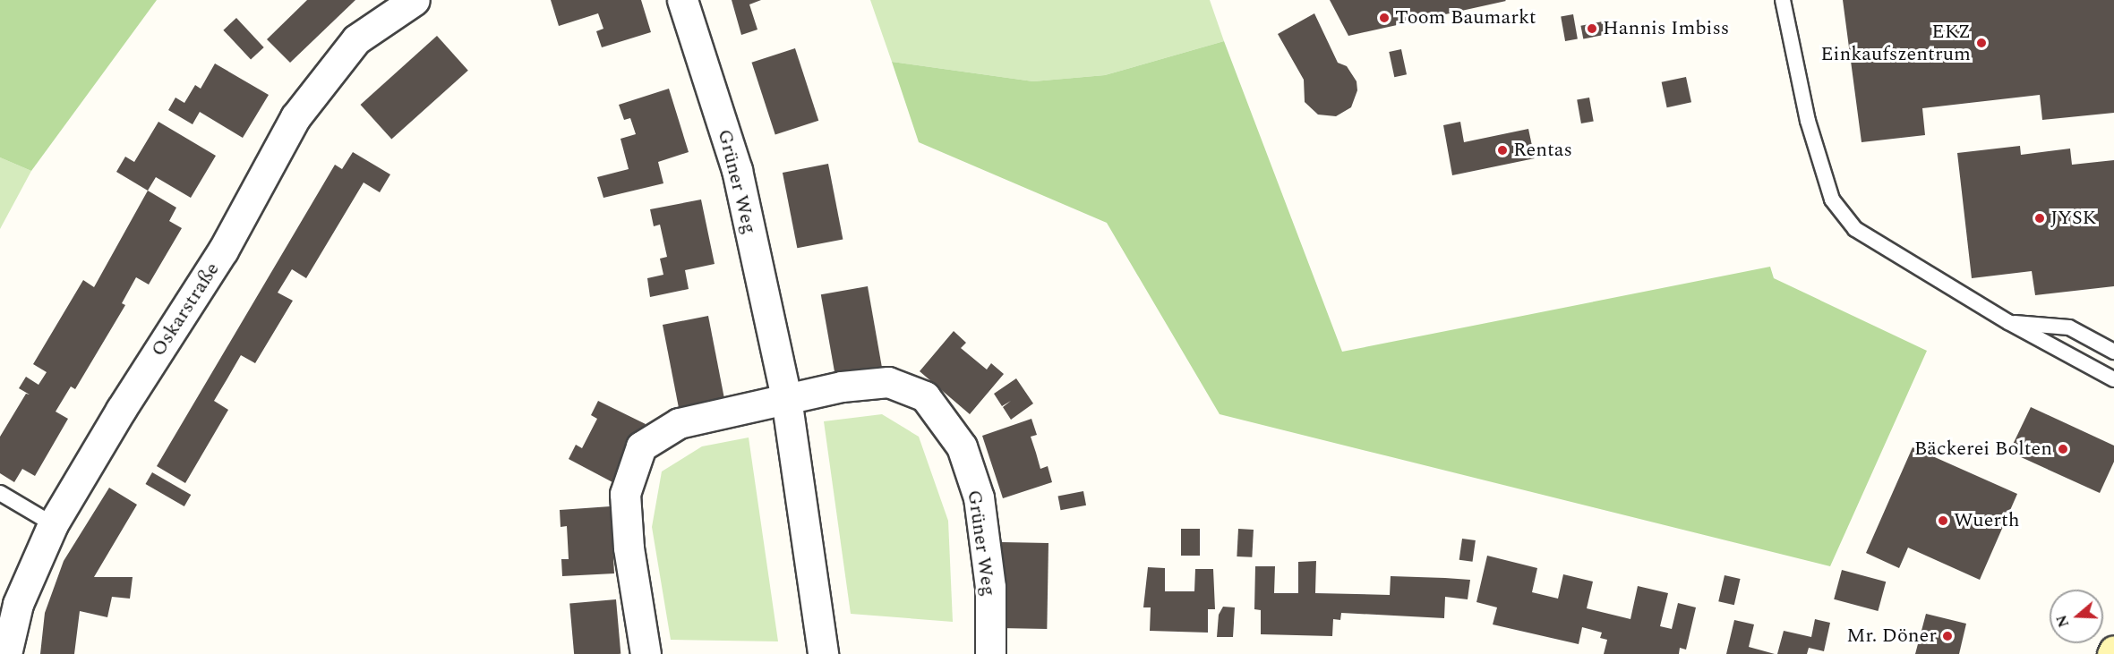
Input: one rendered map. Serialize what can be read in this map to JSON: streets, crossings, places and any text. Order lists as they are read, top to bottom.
{
  "streets": {
    "street": ["Grüner Weg", "Oskarstraße"]
  },
  "places": [
    "Toom Baumarkt",
    "Hannis Imbiss",
    "EKZ Einkaufszentrum",
    "Rentas",
    "JYSK",
    "Bäckerei Bolten",
    "Wuerth",
    "Mr. Döner"
  ],
  "north": "left"
}
